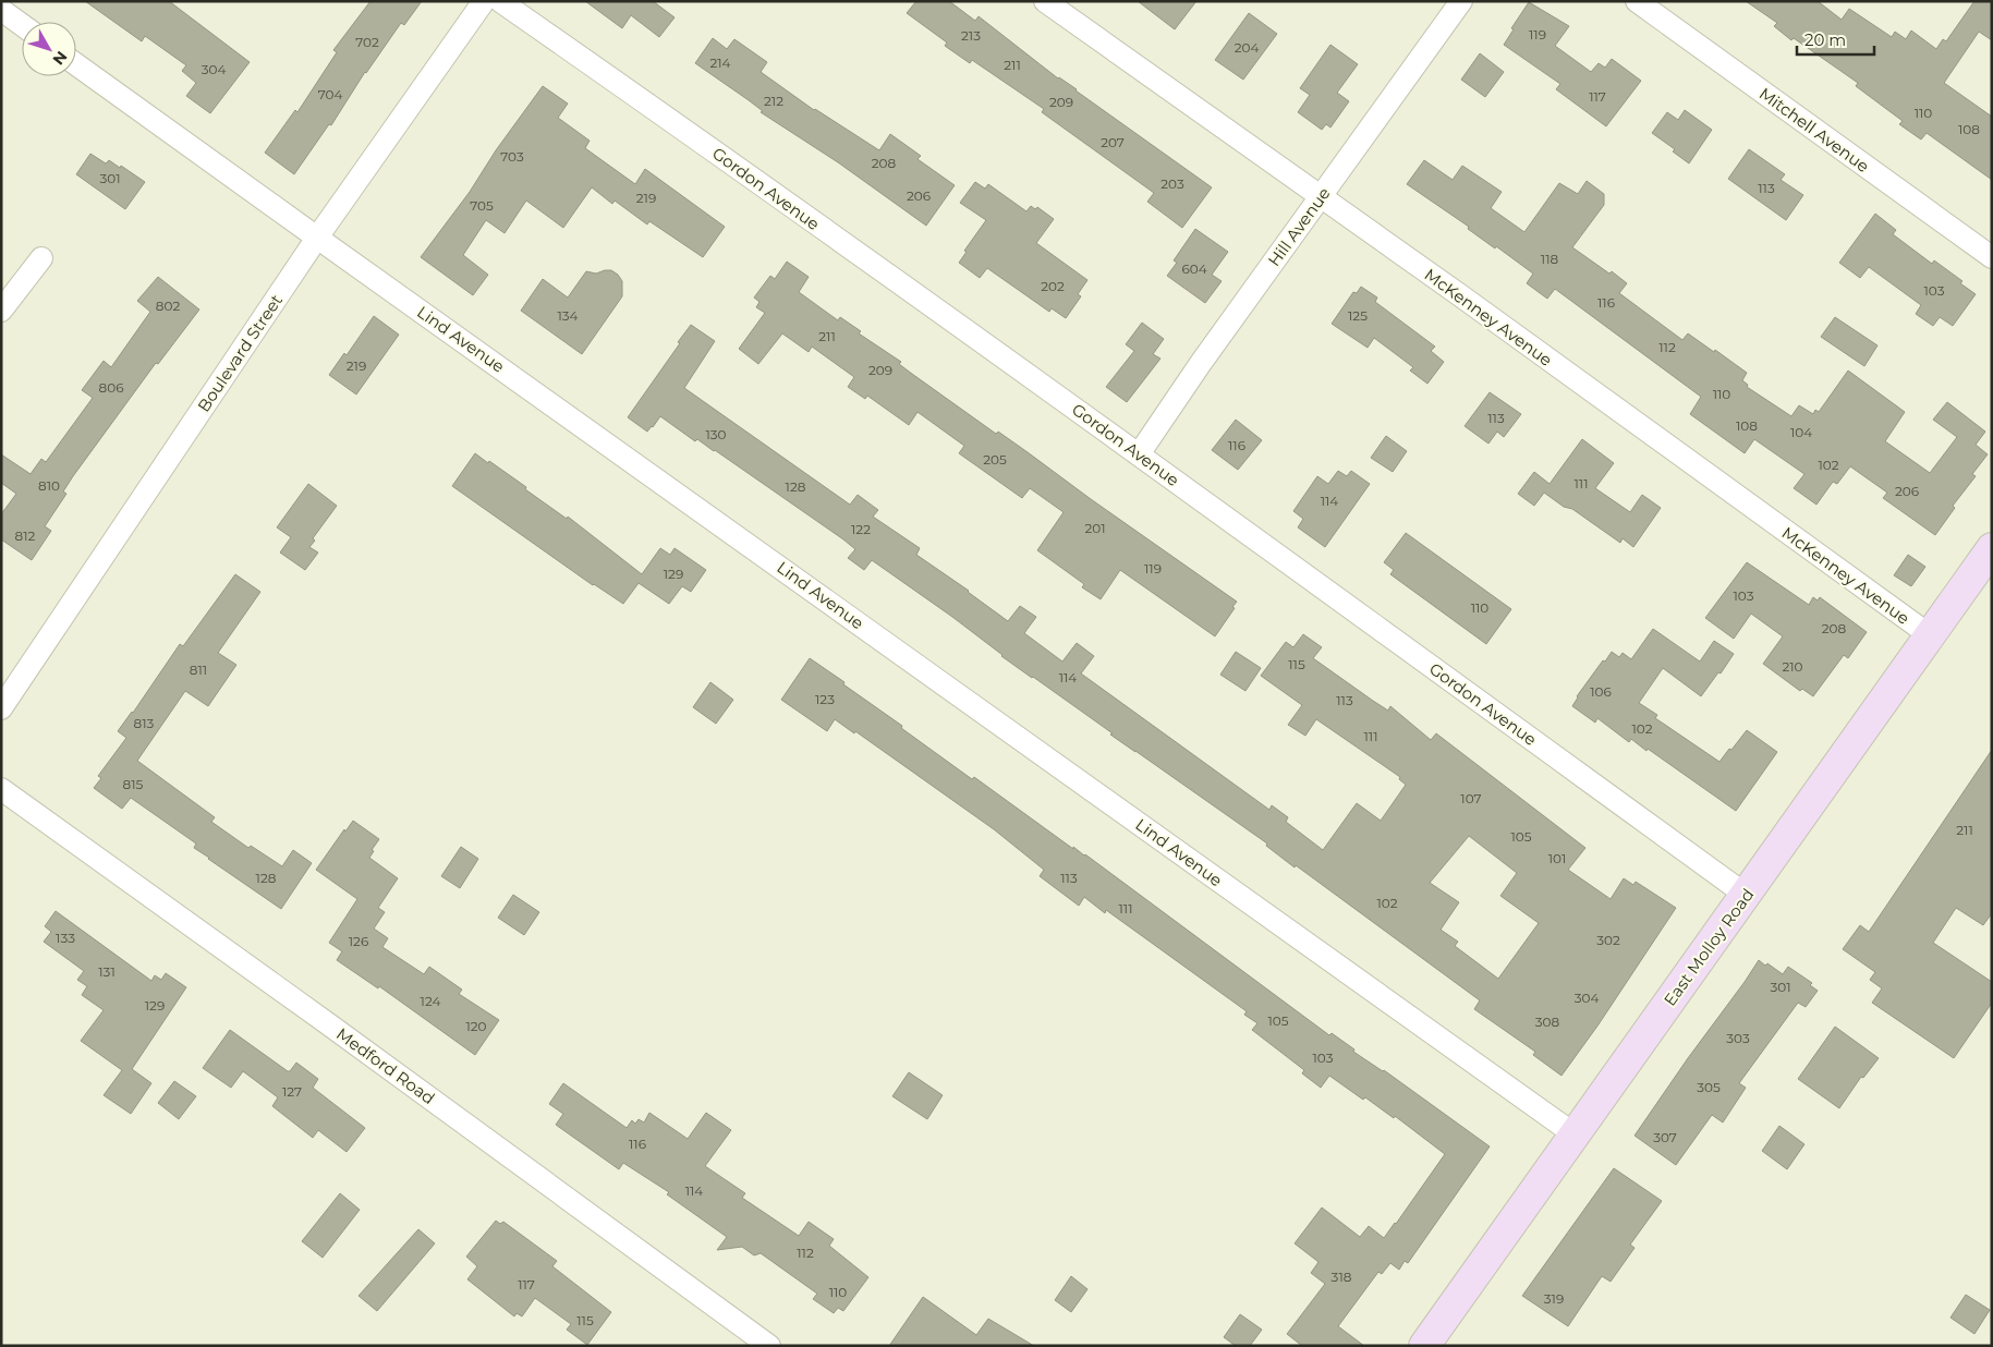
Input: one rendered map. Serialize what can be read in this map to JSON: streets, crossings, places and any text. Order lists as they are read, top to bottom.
{
  "streets": {
    "street": [
      "Mitchell Avenue",
      "Gordon Avenue",
      "Hill Avenue",
      "McKenney Avenue",
      "Lind Avenue",
      "Boulevard Street",
      "East Molloy Road",
      "Medford Road"
    ]
  },
  "crossings": [
    ["Gordon Avenue", "Hill Avenue"],
    ["Gordon Avenue", "East Molloy Road"],
    ["Hill Avenue", "McKenney Avenue"],
    ["McKenney Avenue", "East Molloy Road"],
    ["Lind Avenue", "Boulevard Street"],
    ["Lind Avenue", "East Molloy Road"]
  ],
  "house_numbers": [
    "119",
    "213",
    "702",
    "204",
    "214",
    "211",
    "304",
    "704",
    "117",
    "212",
    "209",
    "110",
    "108",
    "207",
    "703",
    "208",
    "301",
    "203",
    "113",
    "206",
    "219",
    "705",
    "118",
    "604",
    "202",
    "103",
    "116",
    "802",
    "134",
    "125",
    "211",
    "112",
    "219",
    "209",
    "806",
    "110",
    "113",
    "108",
    "104",
    "130",
    "116",
    "205",
    "102",
    "111",
    "810",
    "128",
    "206",
    "114",
    "201",
    "122",
    "812",
    "119",
    "129",
    "103",
    "110",
    "208",
    "115",
    "210",
    "811",
    "114",
    "106",
    "123",
    "113",
    "813",
    "102",
    "111",
    "815",
    "107",
    "211",
    "105",
    "101",
    "128",
    "113",
    "102",
    "111",
    "133",
    "302",
    "126",
    "131",
    "301",
    "304",
    "124",
    "129",
    "105",
    "308",
    "120",
    "303",
    "103",
    "305",
    "127",
    "307",
    "116",
    "114",
    "112",
    "318",
    "117",
    "110",
    "319",
    "115"
  ],
  "scale_bar": "20 m",
  "north": "bottom right"
}
